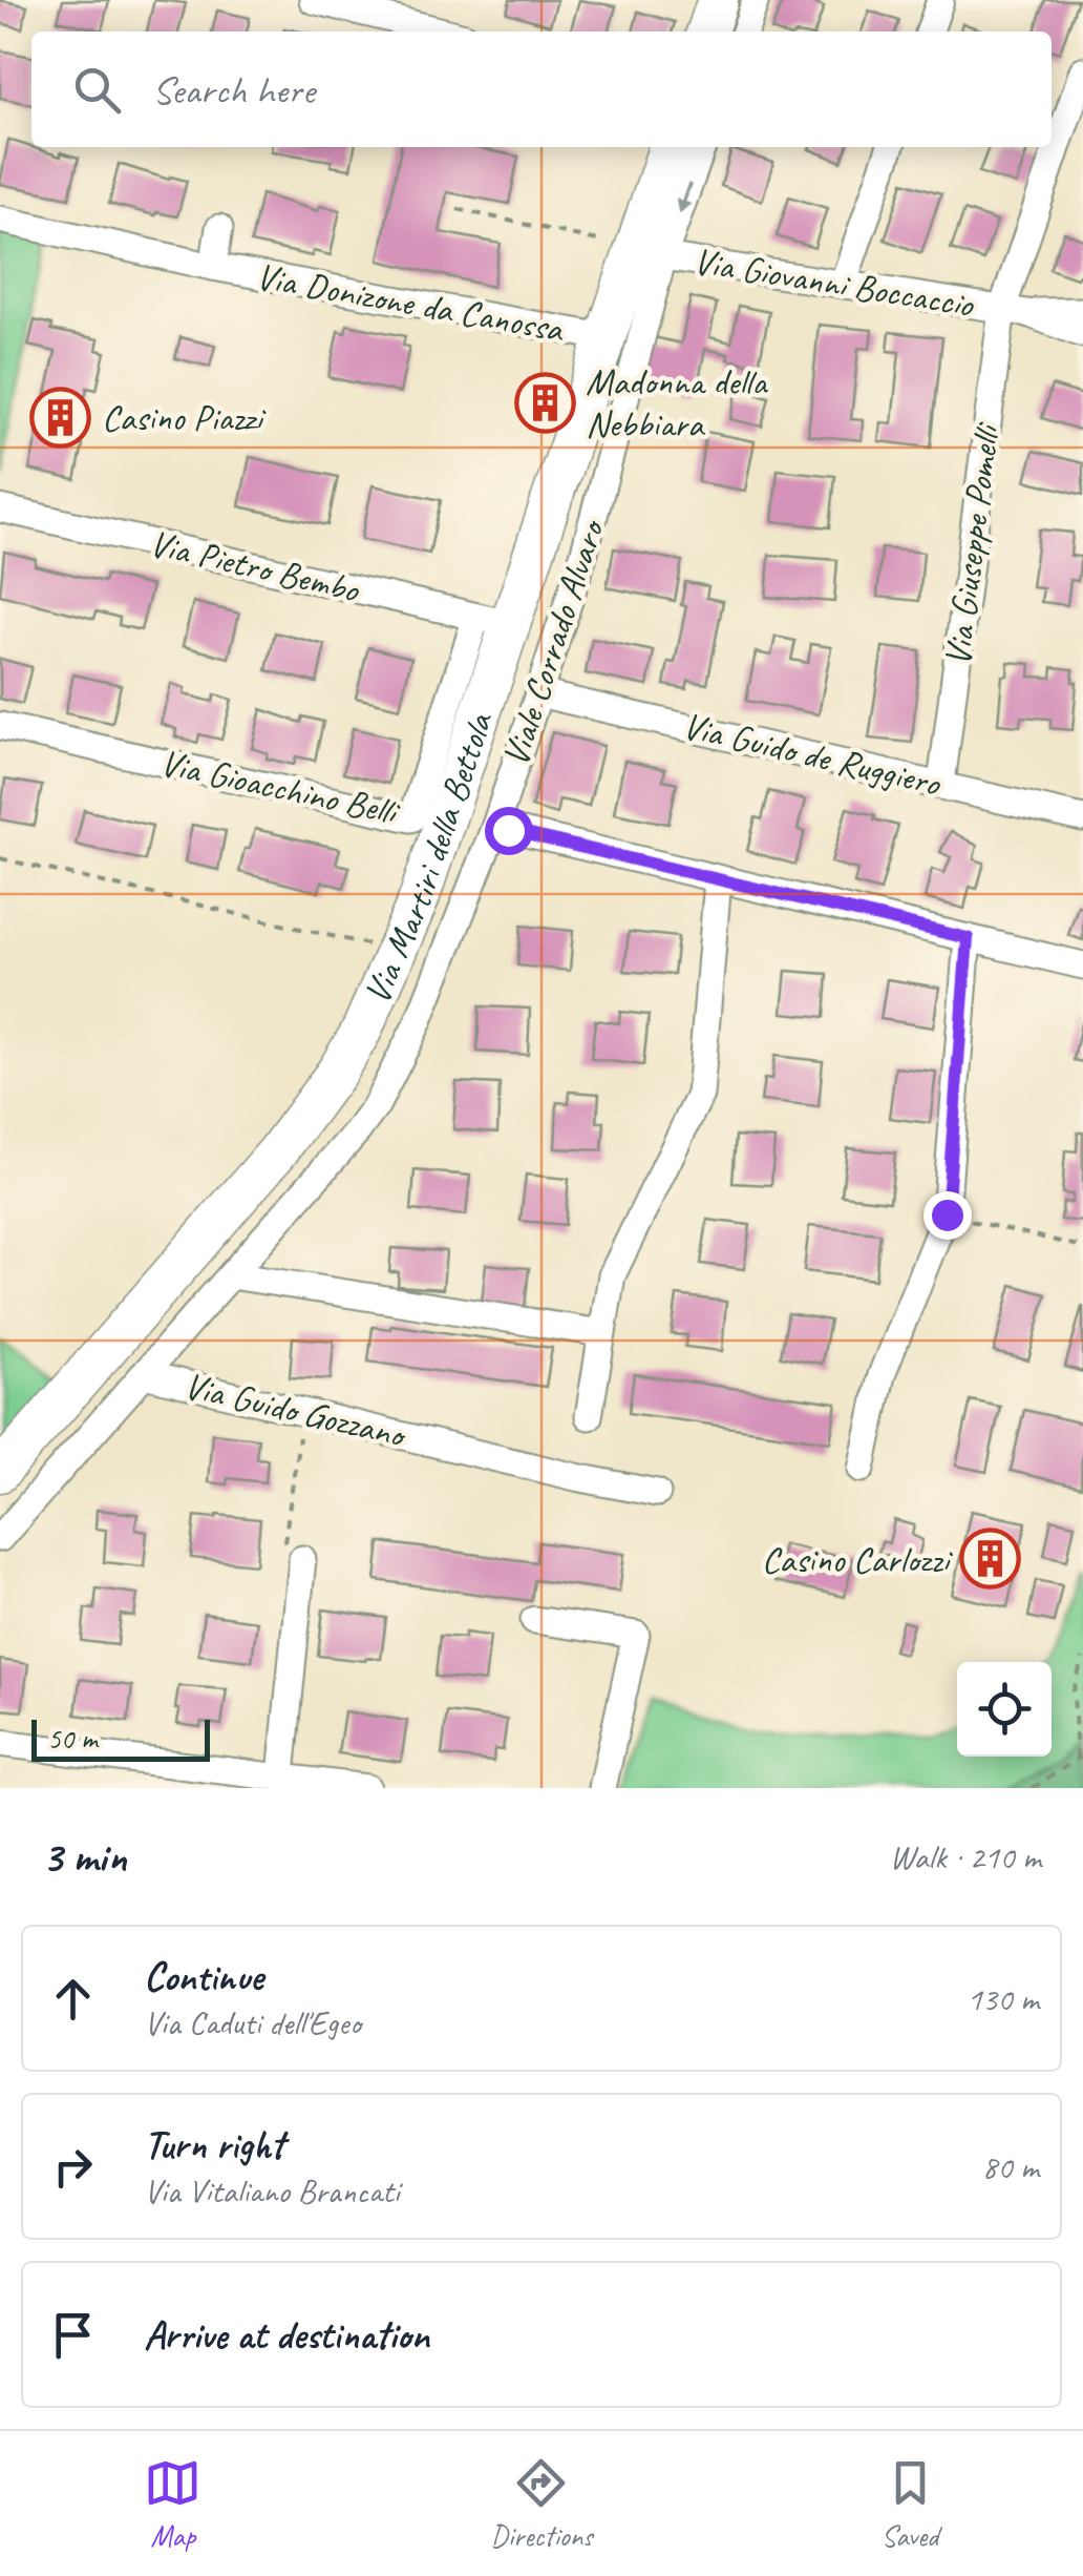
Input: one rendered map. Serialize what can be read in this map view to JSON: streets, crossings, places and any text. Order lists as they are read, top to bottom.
{
  "streets": {
    "main road": ["Via Martiri della Bettola"],
    "street": [
      "Via Giovanni Boccaccio",
      "Via Donizone da Canossa",
      "Via Giuseppe Pomelli",
      "Via Pietro Bembo",
      "Viale Corrado Alvaro",
      "Via Guido de Ruggiero",
      "Via Gioacchino Belli",
      "Via Guido Gozzano"
    ]
  },
  "crossings": [
    ["Via Giovanni Boccaccio", "Via Giuseppe Pomelli"],
    ["Via Giovanni Boccaccio", "Viale Corrado Alvaro"],
    ["Via Giovanni Boccaccio", "Via Martiri della Bettola"],
    ["Via Donizone da Canossa", "Via Martiri della Bettola"],
    ["Via Giuseppe Pomelli", "Via Guido de Ruggiero"],
    ["Via Pietro Bembo", "Via Gioacchino Belli"],
    ["Via Pietro Bembo", "Via Martiri della Bettola"],
    ["Viale Corrado Alvaro", "Via Guido de Ruggiero"],
    ["Viale Corrado Alvaro", "Via Martiri della Bettola"],
    ["Viale Corrado Alvaro", "Via Guido Gozzano"],
    ["Via Gioacchino Belli", "Via Martiri della Bettola"]
  ],
  "places": {
    "building": ["Madonna della Nebbiara", "Casino Piazzi", "Casino Carlozzi"]
  },
  "scale_bar": "50 m",
  "page": {
    "search": "Search here",
    "scale": "50 m",
    "heading": ["3 min", "Walk · 210 m"],
    "list": [
      ["Continue", "Via Caduti dell'Egeo", "130 m"],
      ["Turn right", "Via Vitaliano Brancati", "80 m"],
      "Arrive at destination"
    ],
    "nav": ["Map", "Directions", "Saved"]
  }
}
